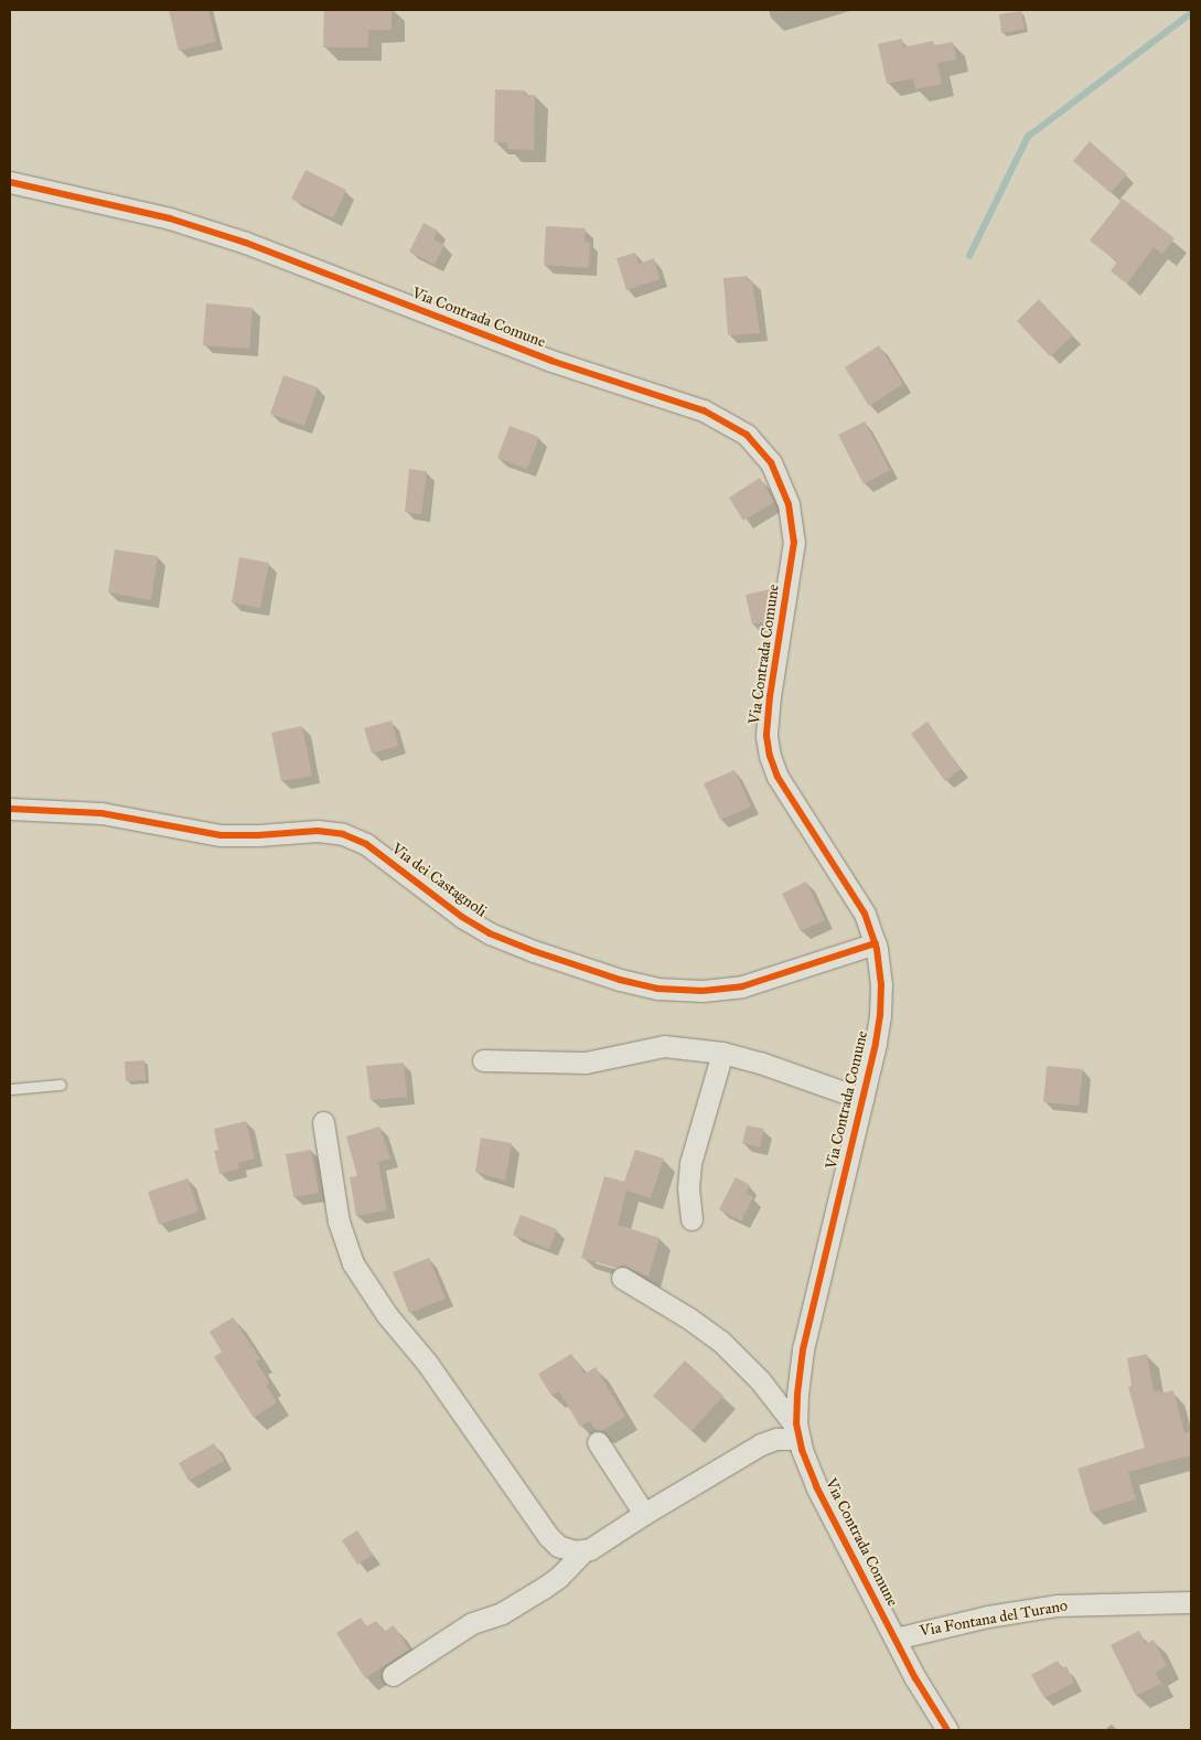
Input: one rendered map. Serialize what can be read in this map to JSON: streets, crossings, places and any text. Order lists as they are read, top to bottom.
{
  "streets": {
    "street": ["Via Contrada Comune", "Via dei Castagnoli", "Via Fontana del Turano"]
  },
  "crossings": [
    ["Via Contrada Comune", "Via dei Castagnoli"],
    ["Via Contrada Comune", "Via Fontana del Turano"]
  ]
}
